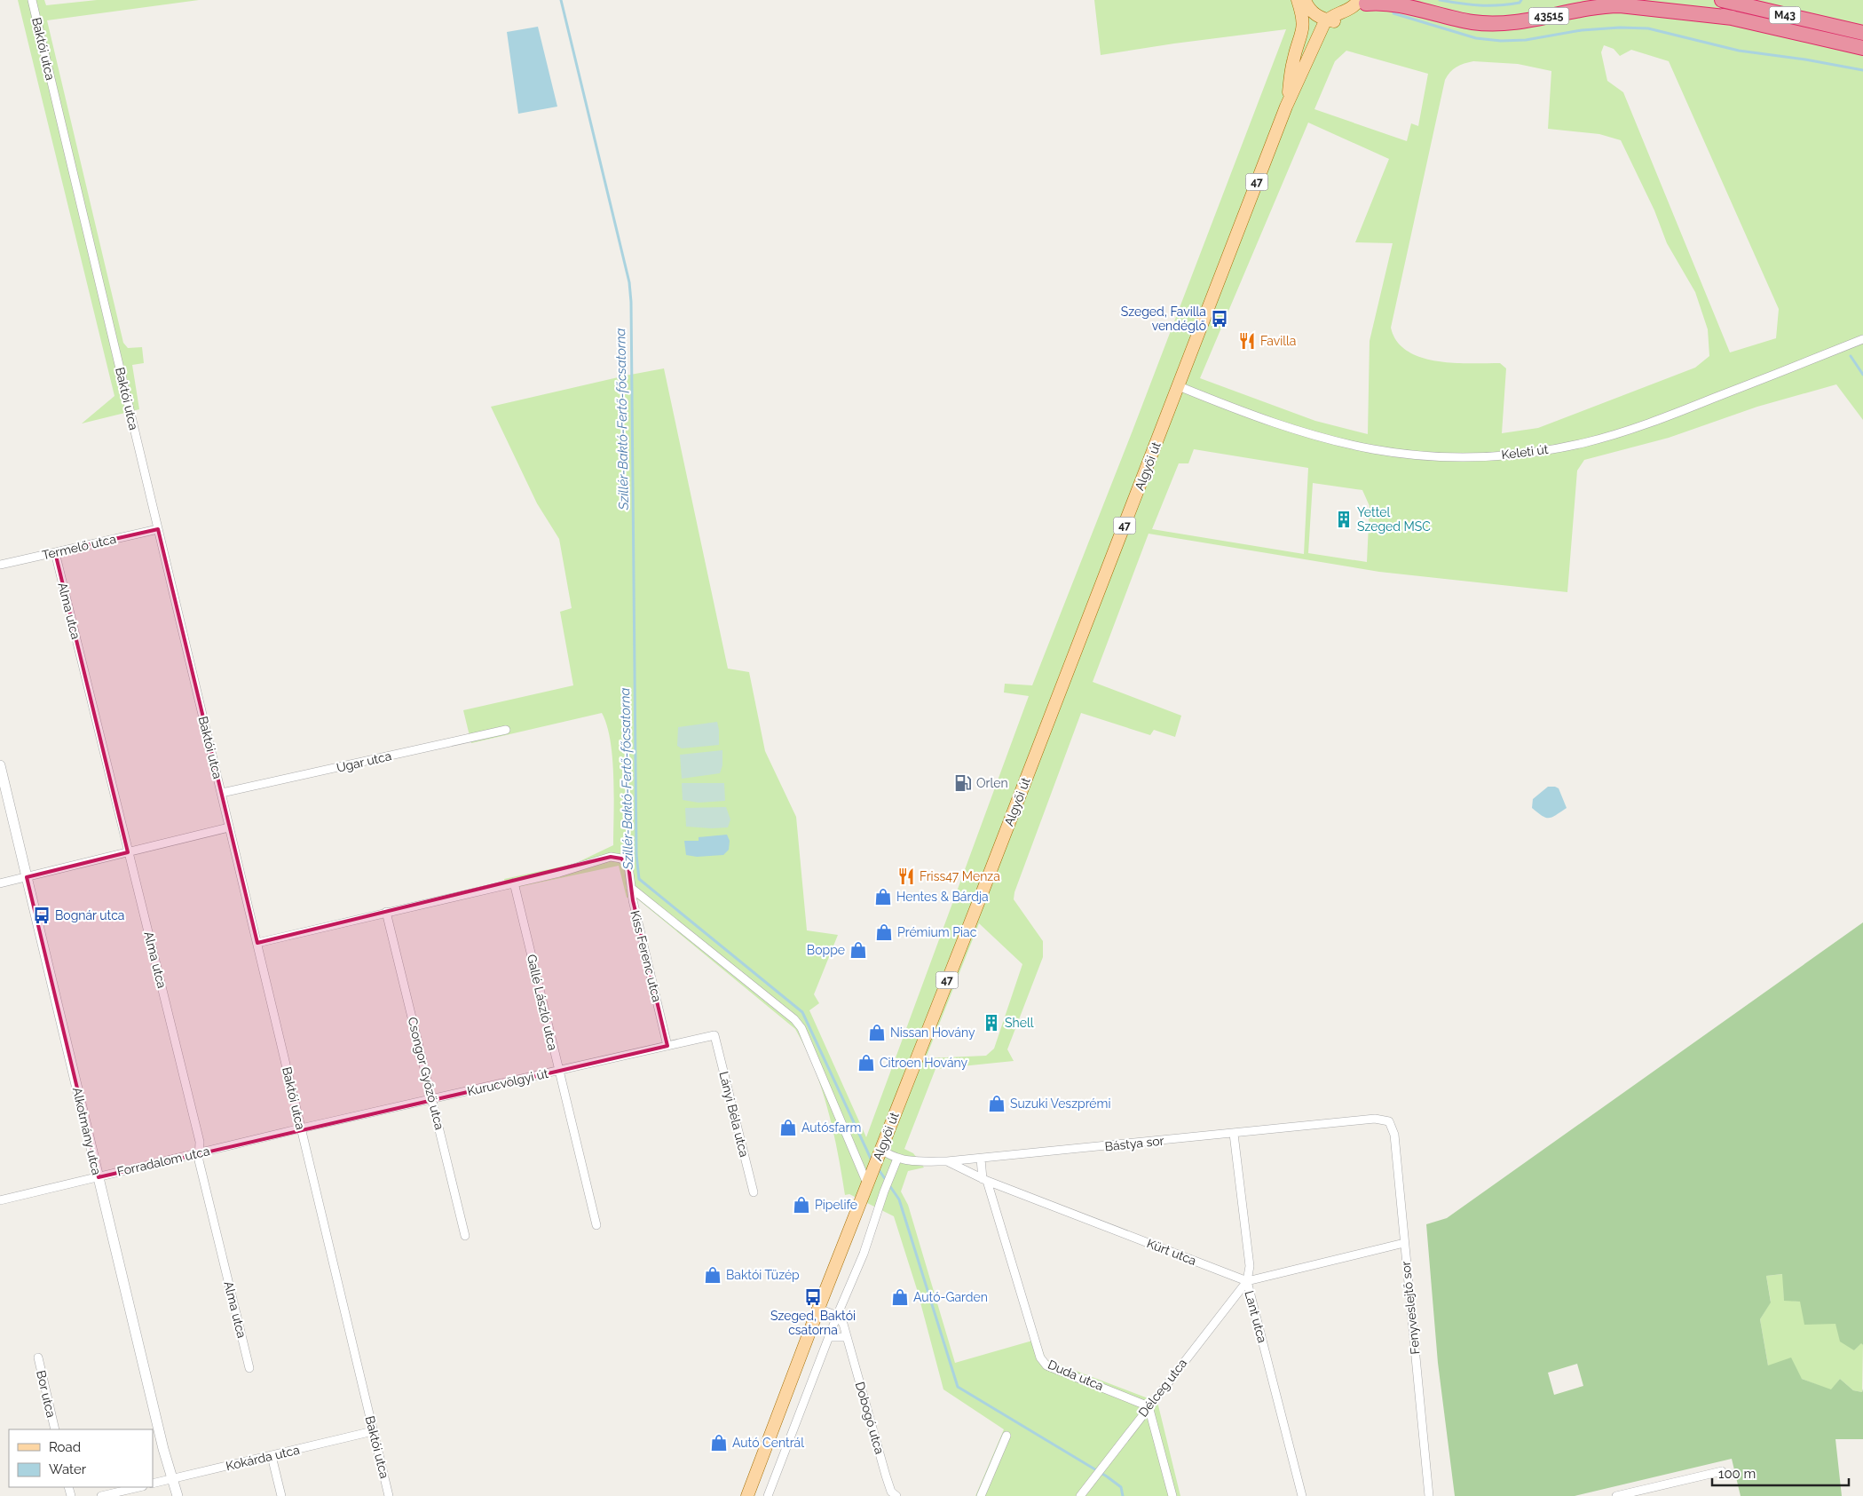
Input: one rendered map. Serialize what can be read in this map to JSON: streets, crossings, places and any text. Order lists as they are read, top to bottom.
{
  "streets": {
    "highway": ["M43", "43515"],
    "main road": ["47", "Algyői út"],
    "street": [
      "Baktói utca",
      "Keleti út",
      "Termelő utca",
      "Alma utca",
      "Ugar utca",
      "Kiss Ferenc utca",
      "Gallé László utca",
      "Csongor Győző utca",
      "Kurucvölgyi út",
      "Lányi Béla utca",
      "Alkotmány utca",
      "Bástya sor",
      "Forradalom utca",
      "Kürt utca",
      "Fenyveslejtő sor",
      "Lant utca",
      "Duda utca",
      "Délceg utca",
      "Bor utca",
      "Dobogó utca",
      "Kokárda utca"
    ]
  },
  "crossings": [
    ["M43", "43515"],
    ["Baktói utca", "Termelő utca"],
    ["Baktói utca", "Ugar utca"],
    ["Baktói utca", "Kurucvölgyi út"],
    ["Baktói utca", "Forradalom utca"],
    ["Baktói utca", "Kokárda utca"],
    ["47", "Algyői út"],
    ["Keleti út", "Algyői út"],
    ["Algyői út", "Bástya sor"],
    ["Algyői út", "Dobogó utca"],
    ["Termelő utca", "Alma utca"],
    ["Alma utca", "Forradalom utca"],
    ["Kiss Ferenc utca", "Gallé László utca"],
    ["Kiss Ferenc utca", "Kurucvölgyi út"],
    ["Gallé László utca", "Kurucvölgyi út"],
    ["Csongor Győző utca", "Kurucvölgyi út"],
    ["Kurucvölgyi út", "Lányi Béla utca"],
    ["Kurucvölgyi út", "Forradalom utca"],
    ["Alkotmány utca", "Forradalom utca"],
    ["Alkotmány utca", "Kokárda utca"],
    ["Bástya sor", "Kürt utca"],
    ["Bástya sor", "Fenyveslejtő sor"],
    ["Bástya sor", "Lant utca"],
    ["Bástya sor", "Duda utca"],
    ["Kürt utca", "Lant utca"],
    ["Kürt utca", "Duda utca"],
    ["Kürt utca", "Délceg utca"],
    ["Lant utca", "Délceg utca"],
    ["Duda utca", "Délceg utca"]
  ],
  "water": ["Szillér-Baktó-Fertő-főcsatorna"],
  "places": {
    "bus stop": ["Szeged, Favilla vendéglő", "Bognár utca", "Szeged, Baktói csatorna"],
    "restaurant": ["Favilla", "Friss47 Menza"],
    "building": ["Yettel Szeged MSC", "Shell"],
    "fuel station": ["Orlen"],
    "shop": [
      "Hentes & Bárdja",
      "Prémium Piac",
      "Boppe",
      "Nissan Hovány",
      "Citroen Hovány",
      "Suzuki Veszprémi",
      "Autósfarm",
      "Pipelife",
      "Baktói Tüzép",
      "Autó-Garden",
      "Autó Centrál"
    ]
  },
  "legend": ["Road", "Water"],
  "scale_bar": "100 m"
}
